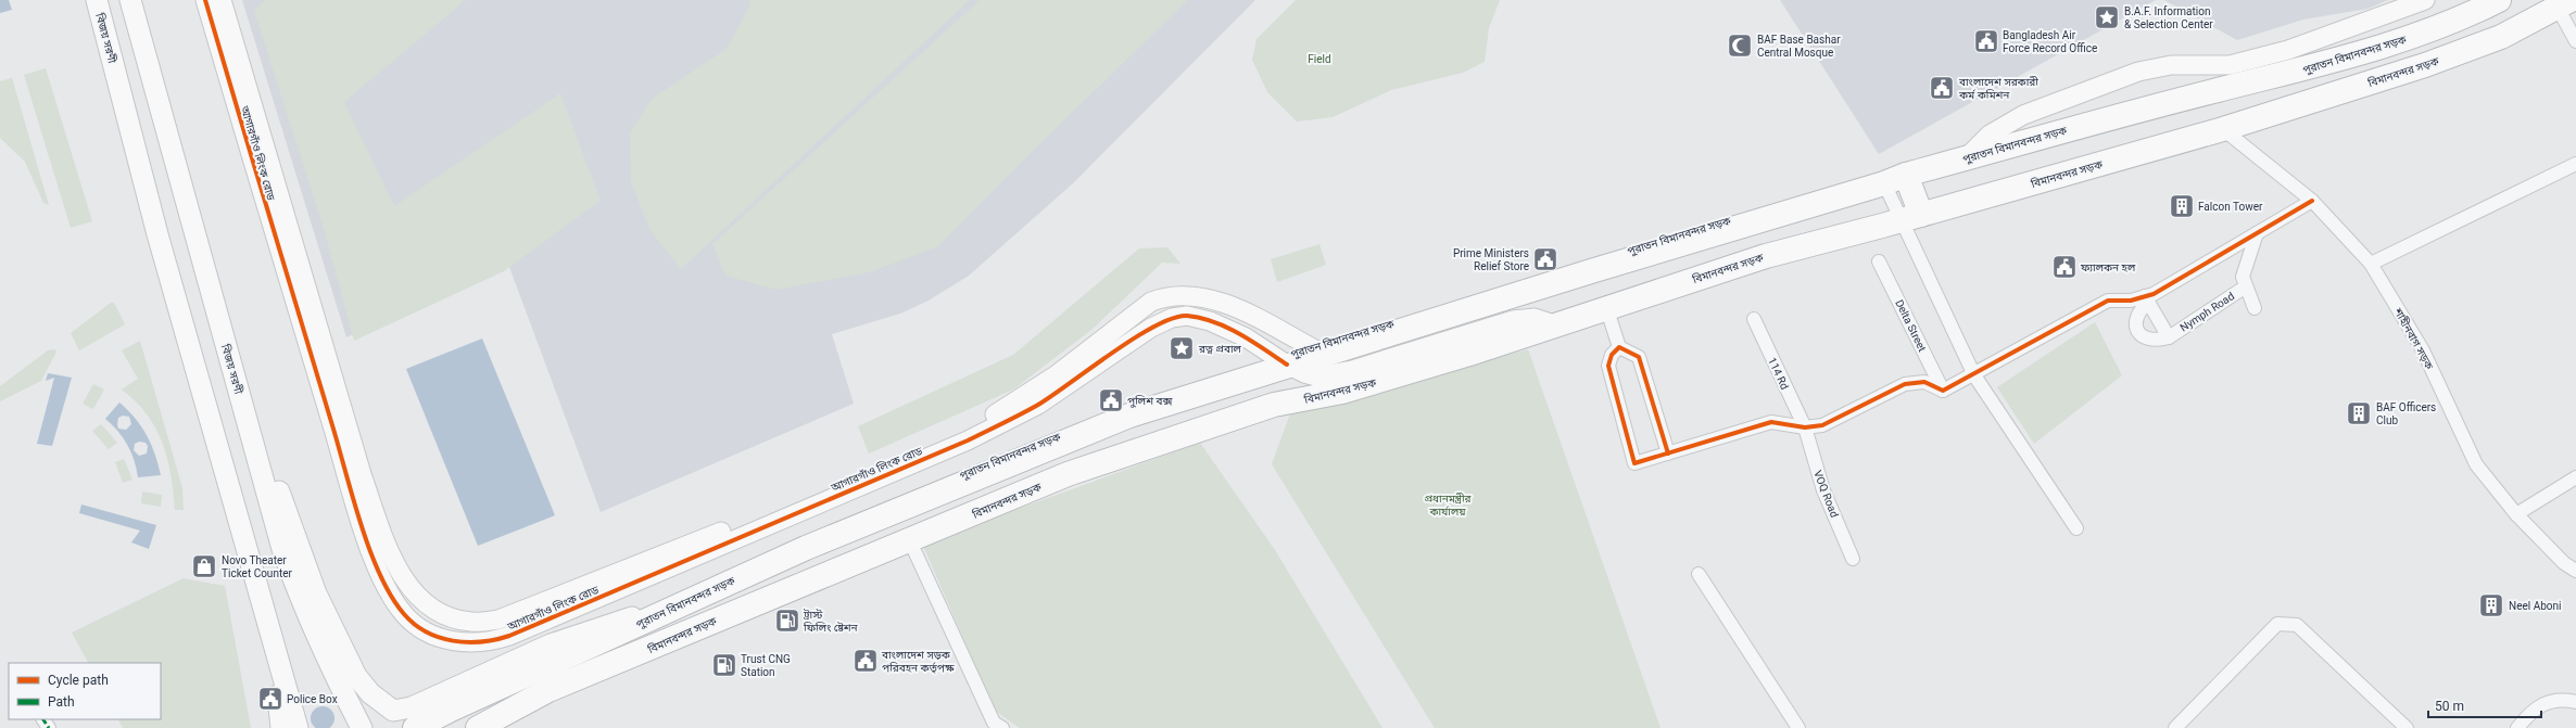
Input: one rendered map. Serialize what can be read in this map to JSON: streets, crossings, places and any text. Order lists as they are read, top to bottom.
{
  "streets": {
    "highway": ["পুরাতন বিমানবন্দর সড়ক", "বিমানবন্দর সড়ক"],
    "main road": ["বিজয় সরণী", "আগারগাঁও লিংক রোড"],
    "street": [
      "Nymph Road",
      "Delta Street",
      "শাহীনবাগ সড়ক",
      "114 Rd",
      "VOQ Road"
    ]
  },
  "crossings": [
    ["পুরাতন বিমানবন্দর সড়ক", "বিমানবন্দর সড়ক"],
    ["পুরাতন বিমানবন্দর সড়ক", "আগারগাঁও লিংক রোড"],
    ["বিমানবন্দর সড়ক", "আগারগাঁও লিংক রোড"],
    ["বিমানবন্দর সড়ক", "শাহীনবাগ সড়ক"],
    ["114 Rd", "VOQ Road"]
  ],
  "parks": ["Field", "প্রধানমন্ত্রীর কার্যালয়"],
  "places": {
    "place": ["B.A.F. Information & Selection Center", "রত্ন প্রবাল"],
    "public building": [
      "Bangladesh Air Force Record Office",
      "বাংলাদেশ সরকারী কর্ম কমিশন",
      "Prime Ministers Relief Store",
      "ফ্যালকন হল",
      "পুলিশ বক্স",
      "বাংলাদেশ সড়ক পরিবহন কর্তৃপক্ষ",
      "Police Box"
    ],
    "mosque": ["BAF Base Bashar Central Mosque"],
    "building": ["Falcon Tower", "BAF Officers Club", "Neel Aboni"],
    "shop": ["Novo Theater Ticket Counter"],
    "fuel station": ["ট্রাস্ট ফিলিং ষ্টেশন", "Trust CNG Station"]
  },
  "legend": ["Cycle path", "Path"],
  "scale_bar": "50 m"
}
